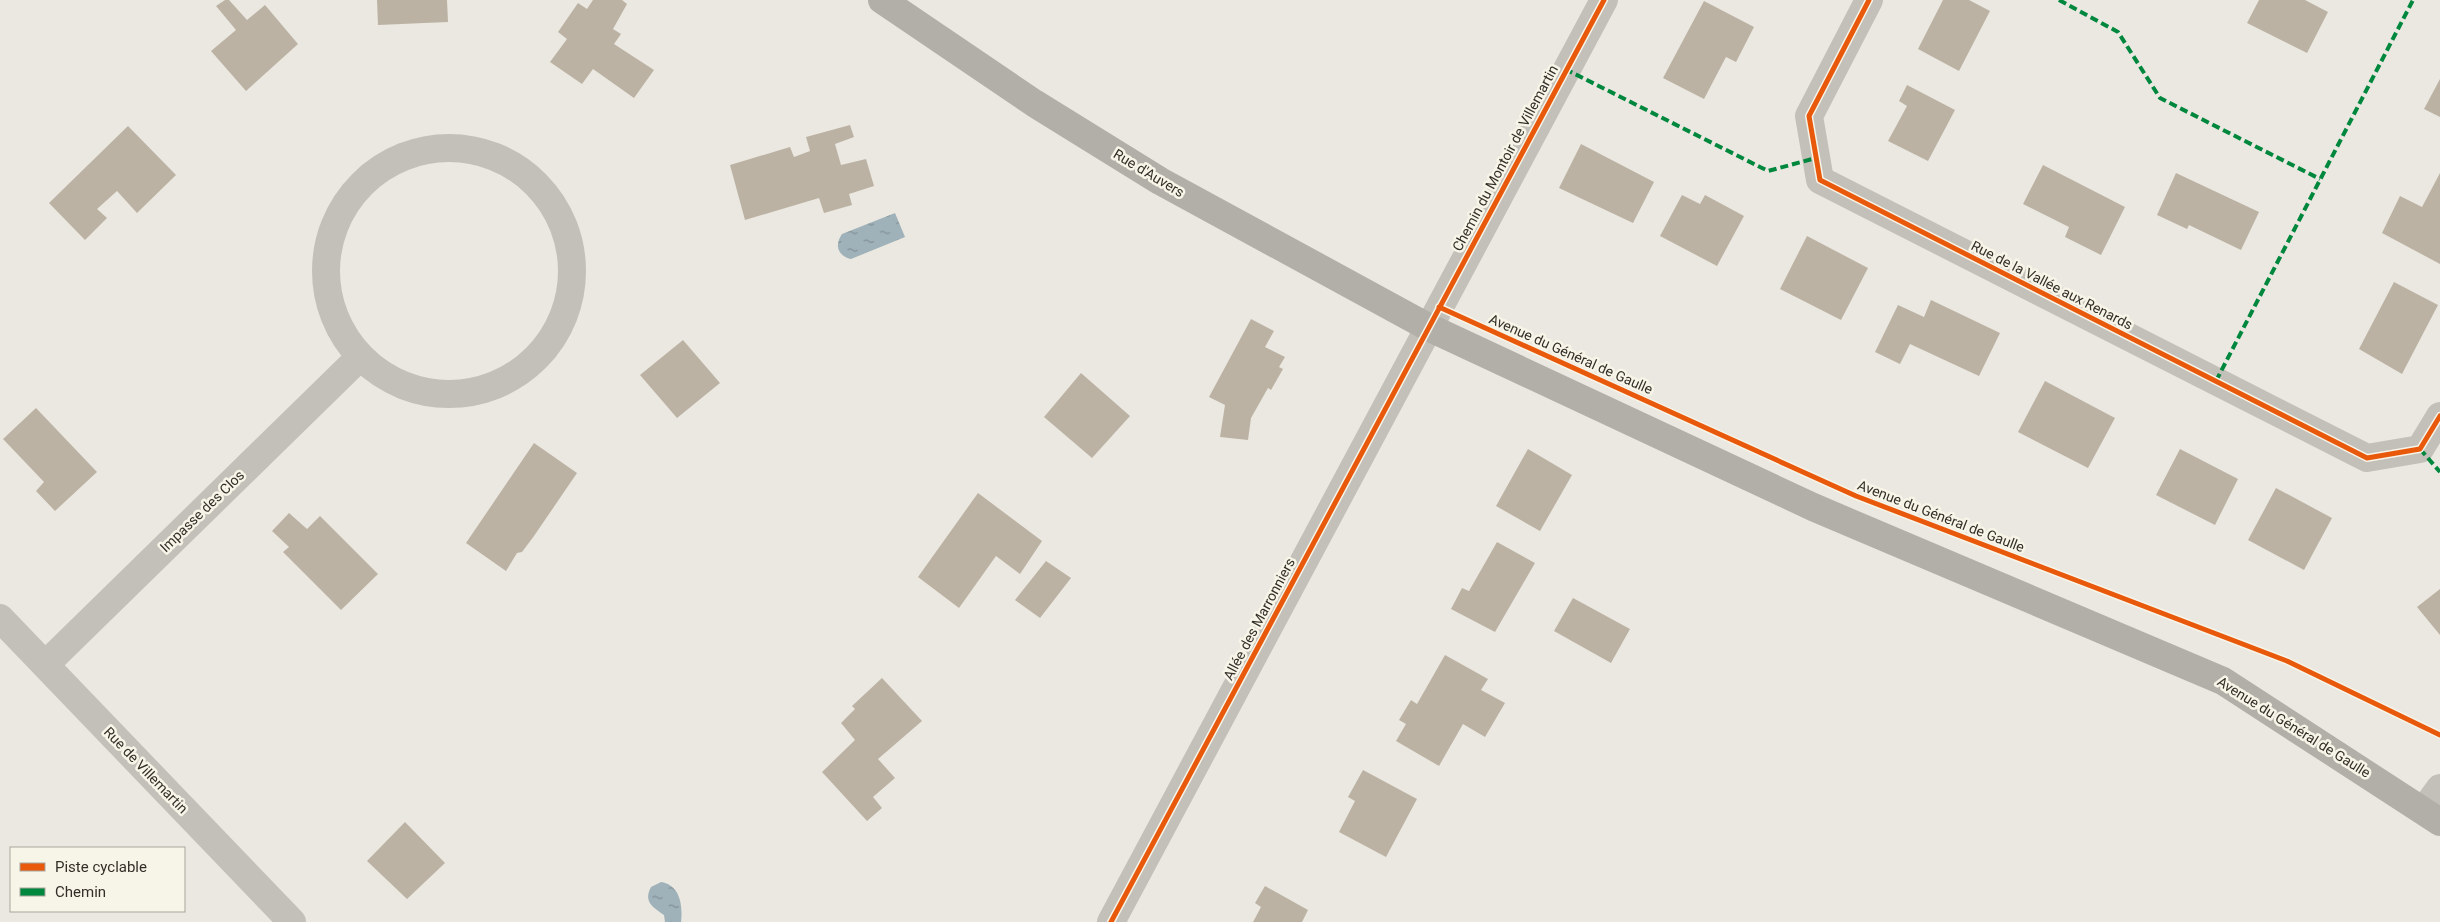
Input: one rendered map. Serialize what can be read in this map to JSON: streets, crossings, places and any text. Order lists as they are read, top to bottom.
{
  "streets": {
    "main road": ["Rue d'Auvers", "Avenue du Général de Gaulle"],
    "street": [
      "Chemin du Montoir de Villemartin",
      "Rue de la Vallée aux Renards",
      "Impasse des Clos",
      "Allée des Marronniers",
      "Rue de Villemartin"
    ]
  },
  "crossings": [
    ["Chemin du Montoir de Villemartin", "Rue d'Auvers"],
    ["Chemin du Montoir de Villemartin", "Avenue du Général de Gaulle"],
    ["Chemin du Montoir de Villemartin", "Allée des Marronniers"],
    ["Rue d'Auvers", "Avenue du Général de Gaulle"],
    ["Rue d'Auvers", "Allée des Marronniers"],
    ["Avenue du Général de Gaulle", "Allée des Marronniers"],
    ["Impasse des Clos", "Rue de Villemartin"]
  ],
  "legend": ["Piste cyclable", "Chemin"]
}
